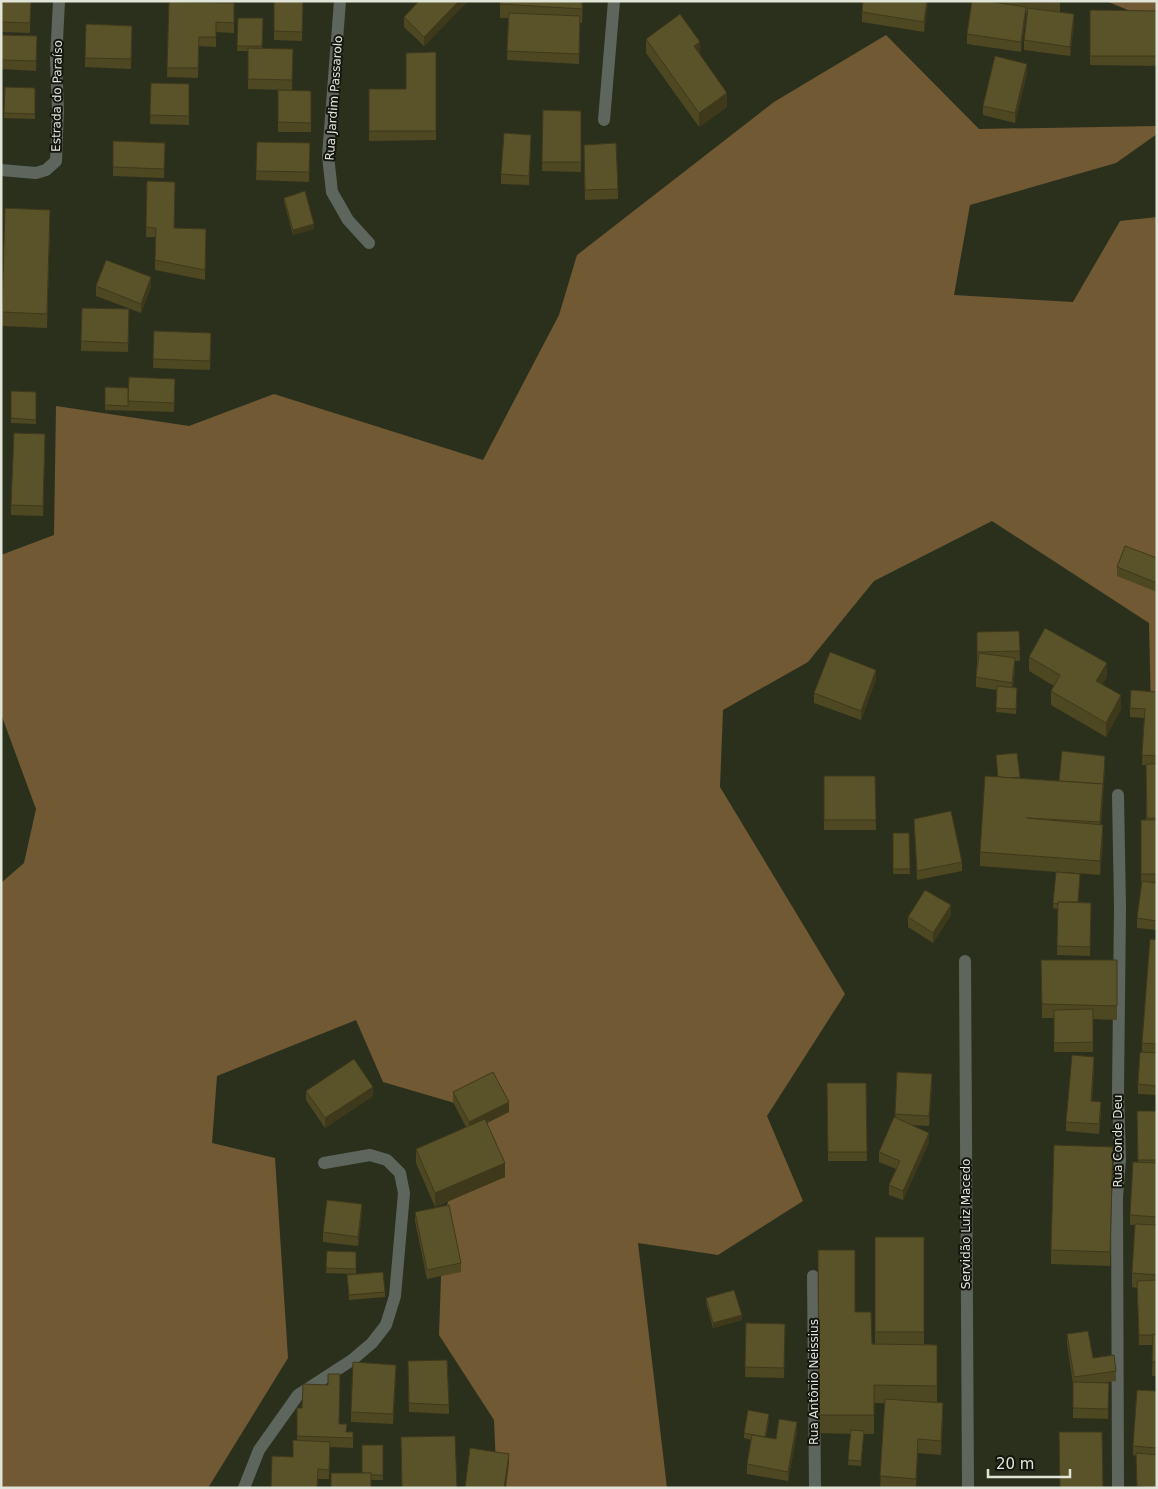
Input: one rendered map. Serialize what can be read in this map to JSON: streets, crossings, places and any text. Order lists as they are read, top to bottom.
{
  "streets": {
    "street": [
      "Estrada do Paraíso",
      "Rua Jardim Passarolo",
      "Rua Conde Deu",
      "Servidão Luiz Macedo",
      "Rua Antônio Neissius"
    ]
  },
  "scale_bar": "20 m"
}
